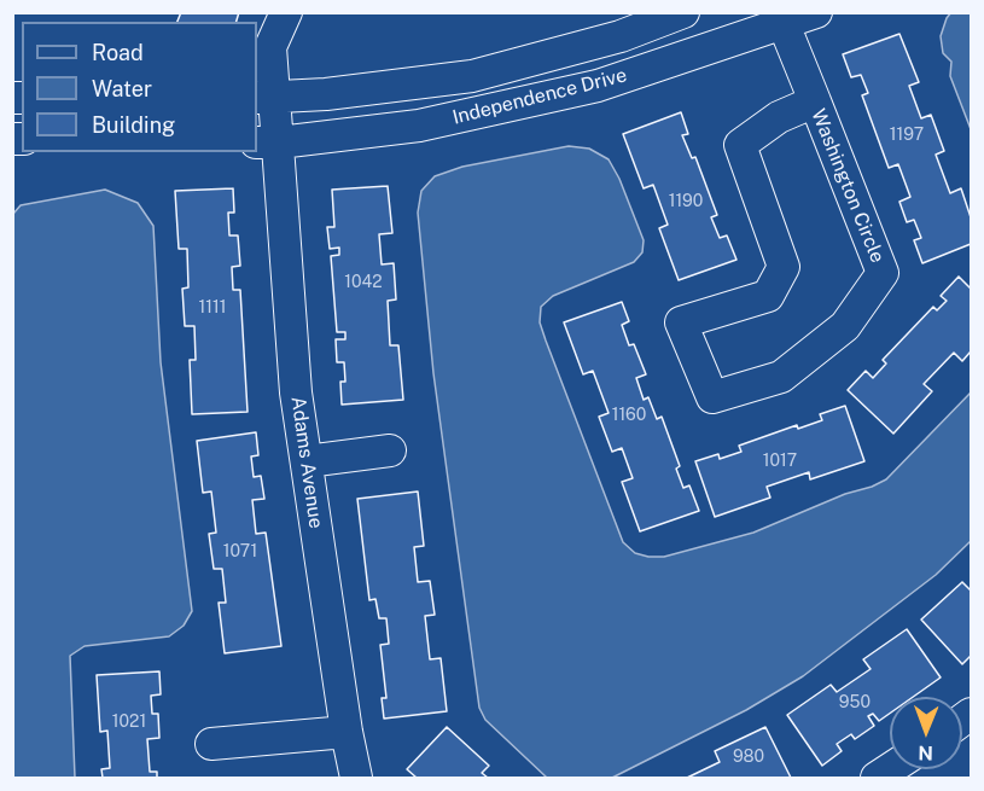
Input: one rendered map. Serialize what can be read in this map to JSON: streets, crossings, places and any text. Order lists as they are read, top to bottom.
{
  "streets": {
    "street": ["Independence Drive", "Washington Circle", "Adams Avenue"]
  },
  "crossings": [
    ["Independence Drive", "Adams Avenue"]
  ],
  "house_numbers": [
    "1197",
    "1190",
    "1042",
    "1111",
    "1160",
    "1017",
    "1071",
    "950",
    "1021",
    "980"
  ],
  "legend": ["Road", "Water", "Building"],
  "north": "bottom"
}
